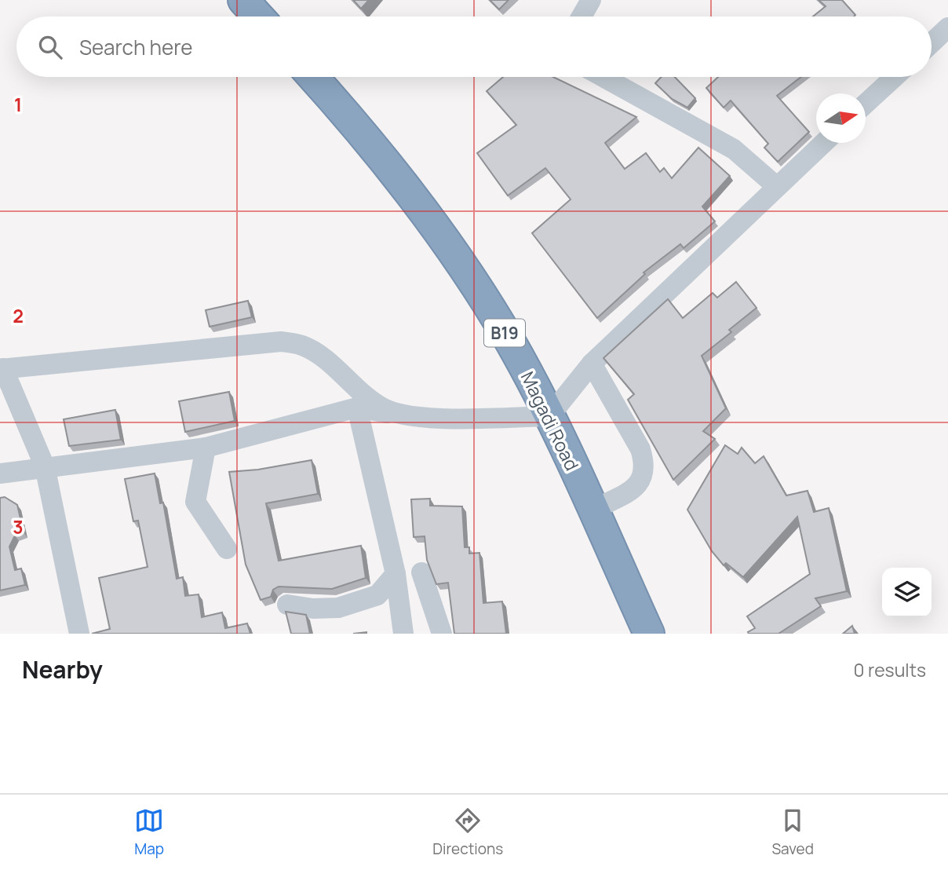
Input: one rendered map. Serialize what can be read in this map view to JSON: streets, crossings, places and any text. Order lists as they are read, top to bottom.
{
  "streets": {
    "highway": ["B19", "Magadi Road"]
  },
  "north": "right",
  "page": {
    "search": "Search here",
    "heading": ["Nearby", "0 results"],
    "nav": ["Map", "Directions", "Saved"]
  },
  "grid": {
    "rows": ["1", "2", "3"]
  }
}
